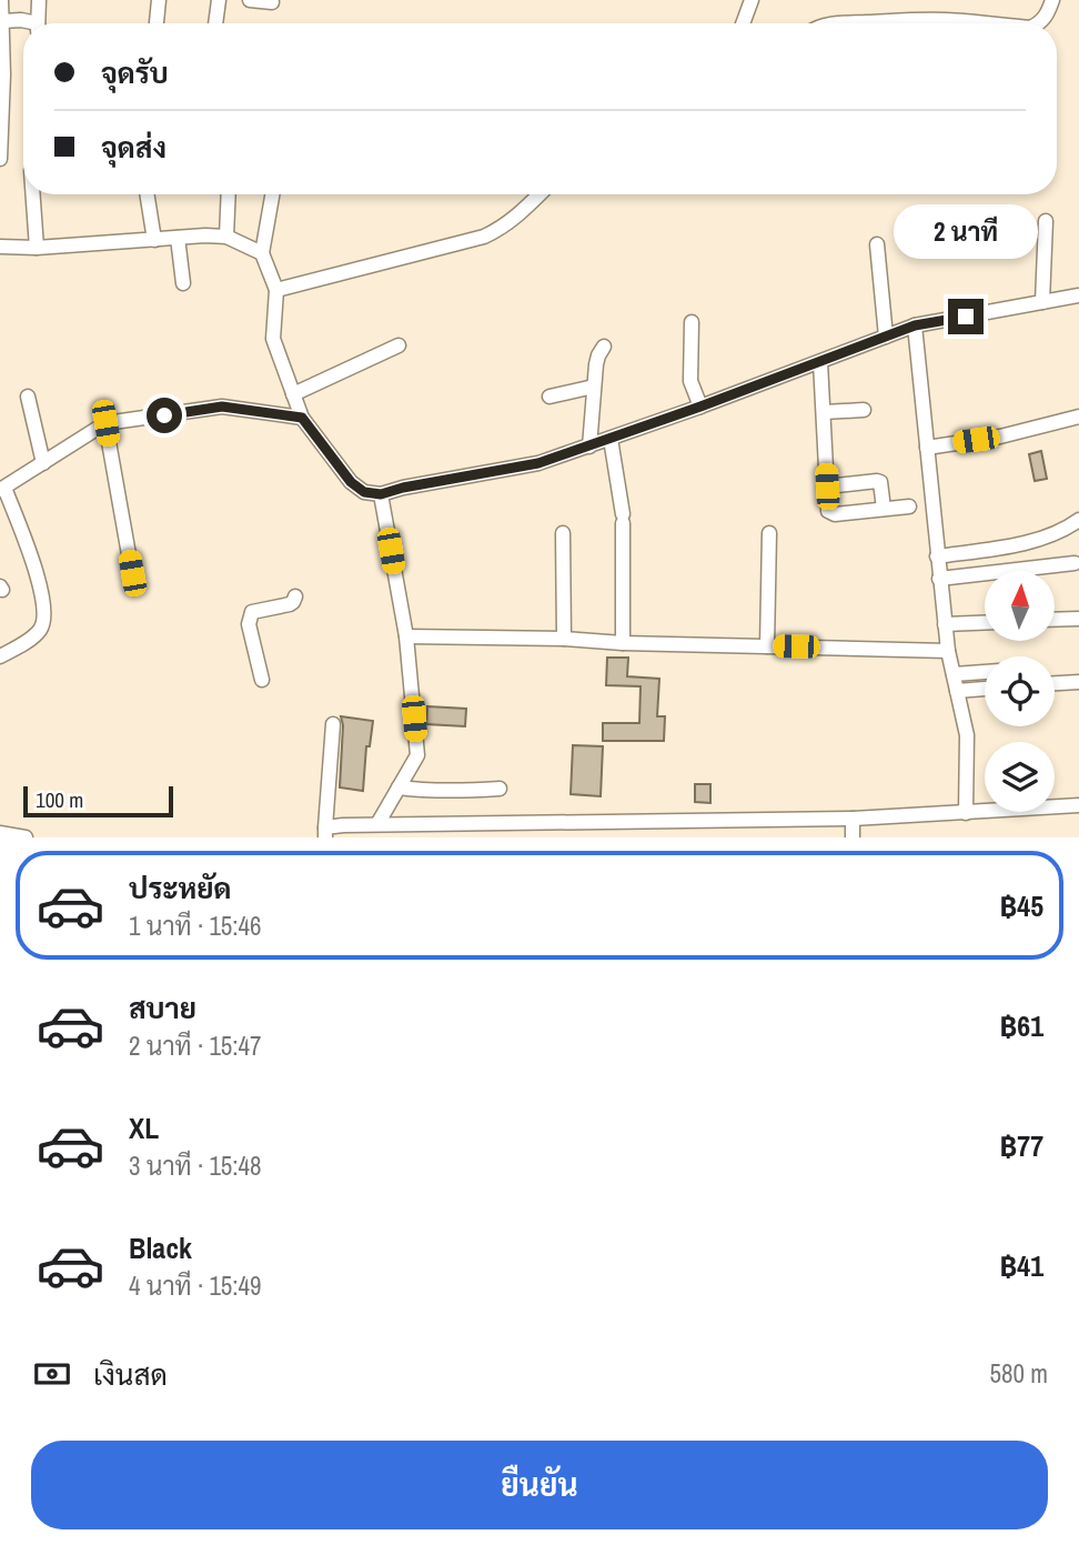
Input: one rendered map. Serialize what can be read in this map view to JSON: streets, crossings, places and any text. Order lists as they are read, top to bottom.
{
  "scale_bar": "100 m",
  "north": "top",
  "page": {
    "banner": ["จุดรับ", "จุดส่ง"],
    "bubble": "2 นาที",
    "scale": "100 m",
    "list": [
      {
        "name": "ประหยัด",
        "note": "1 นาที · 15:46",
        "value": "฿45"
      },
      {
        "name": "สบาย",
        "note": "2 นาที · 15:47",
        "value": "฿61"
      },
      {
        "name": "XL",
        "note": "3 นาที · 15:48",
        "value": "฿77"
      },
      {
        "name": "Black",
        "note": "4 นาที · 15:49",
        "value": "฿41"
      }
    ],
    "pay": ["เงินสด", "580 m"],
    "buttons": "ยืนยัน"
  }
}
